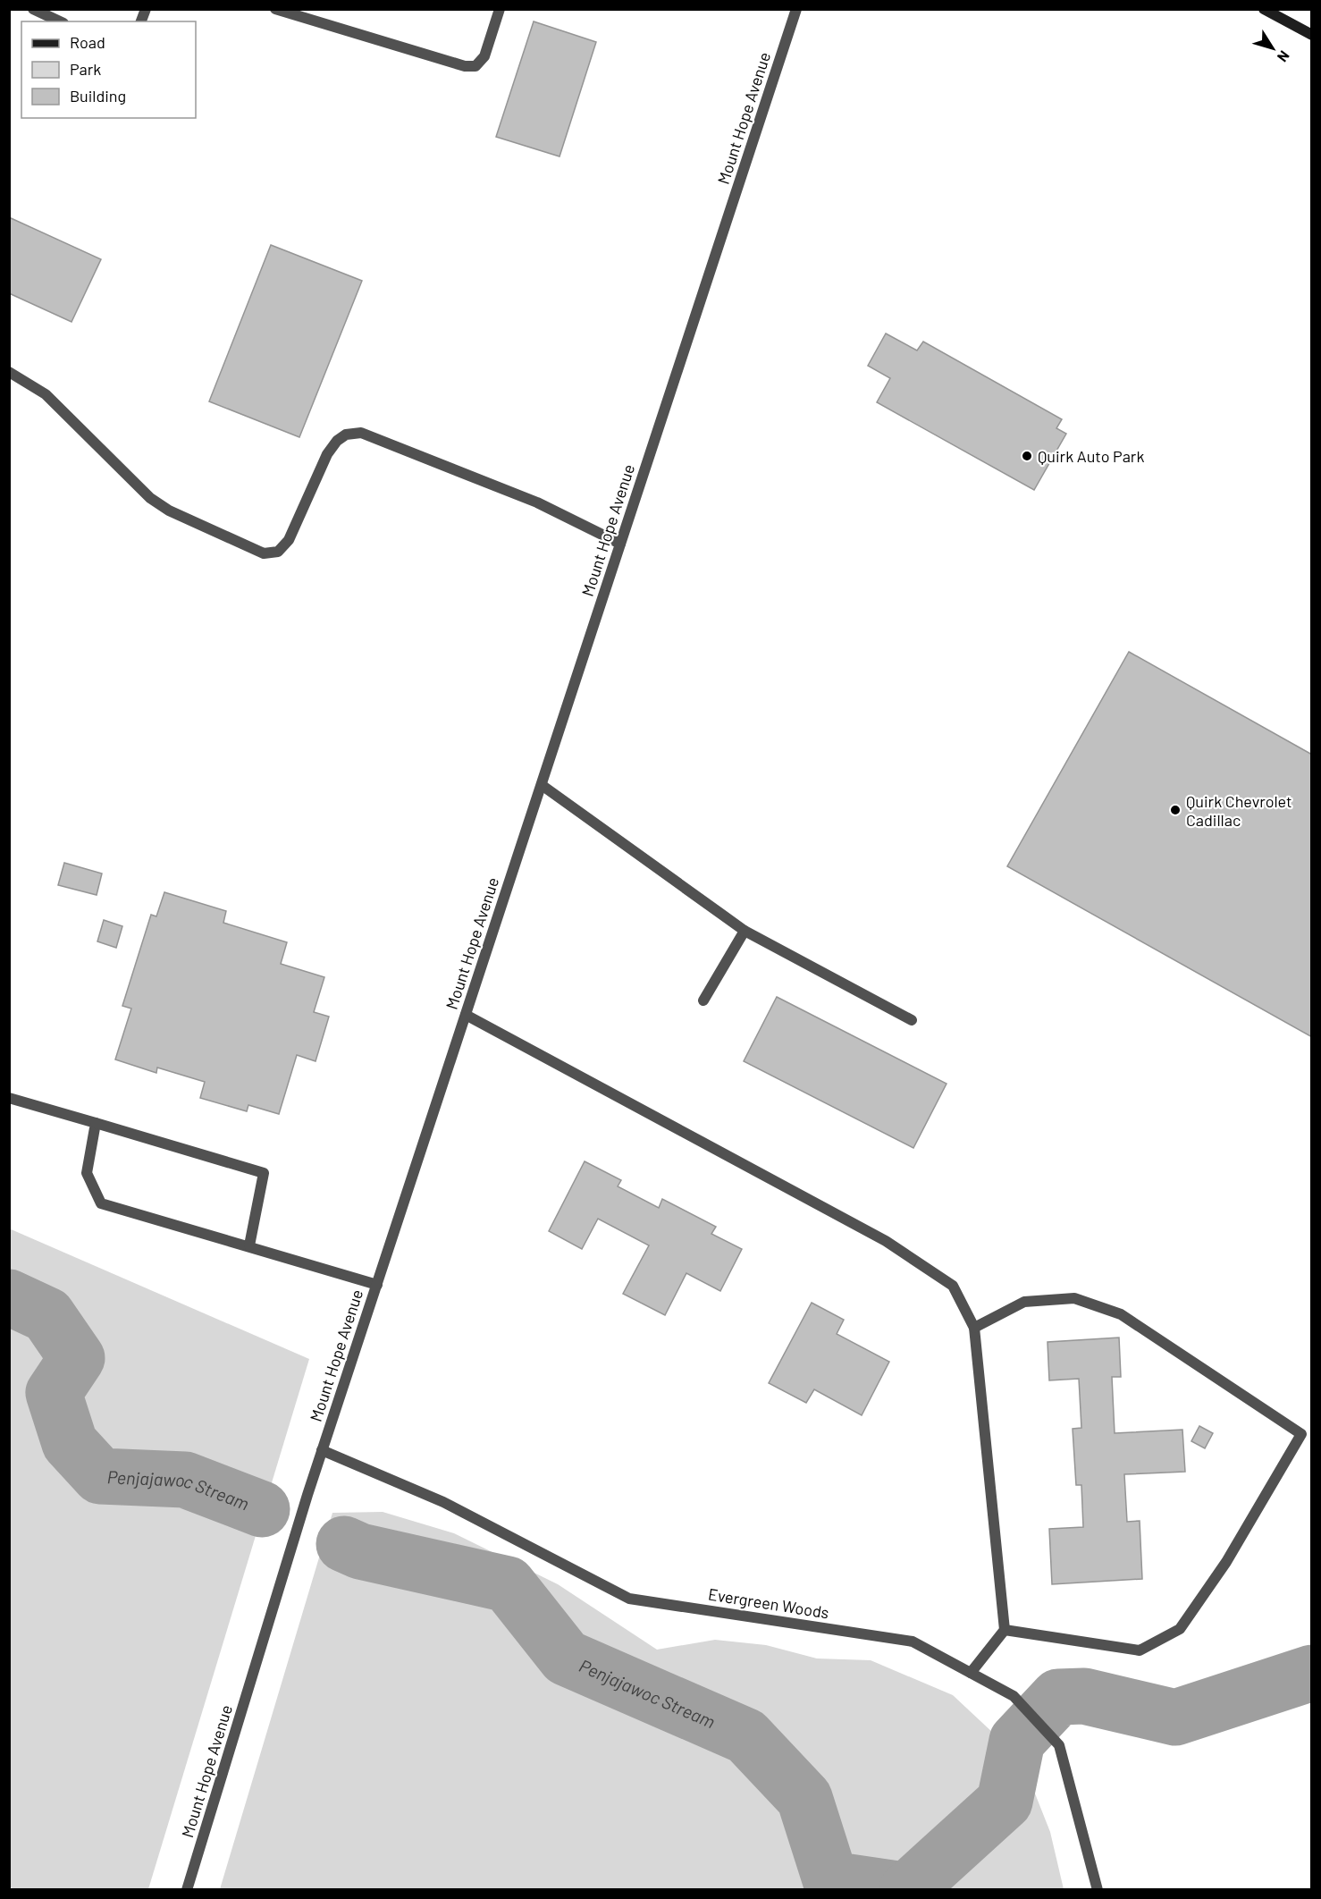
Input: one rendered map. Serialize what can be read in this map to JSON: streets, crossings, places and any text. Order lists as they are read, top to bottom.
{
  "streets": {
    "street": ["Mount Hope Avenue", "Evergreen Woods"]
  },
  "crossings": [
    ["Mount Hope Avenue", "Evergreen Woods"]
  ],
  "water": ["Penjajawoc Stream"],
  "places": ["Quirk Auto Park", "Quirk Chevrolet Cadillac"],
  "legend": ["Road", "Park", "Building"],
  "north": "bottom right"
}
